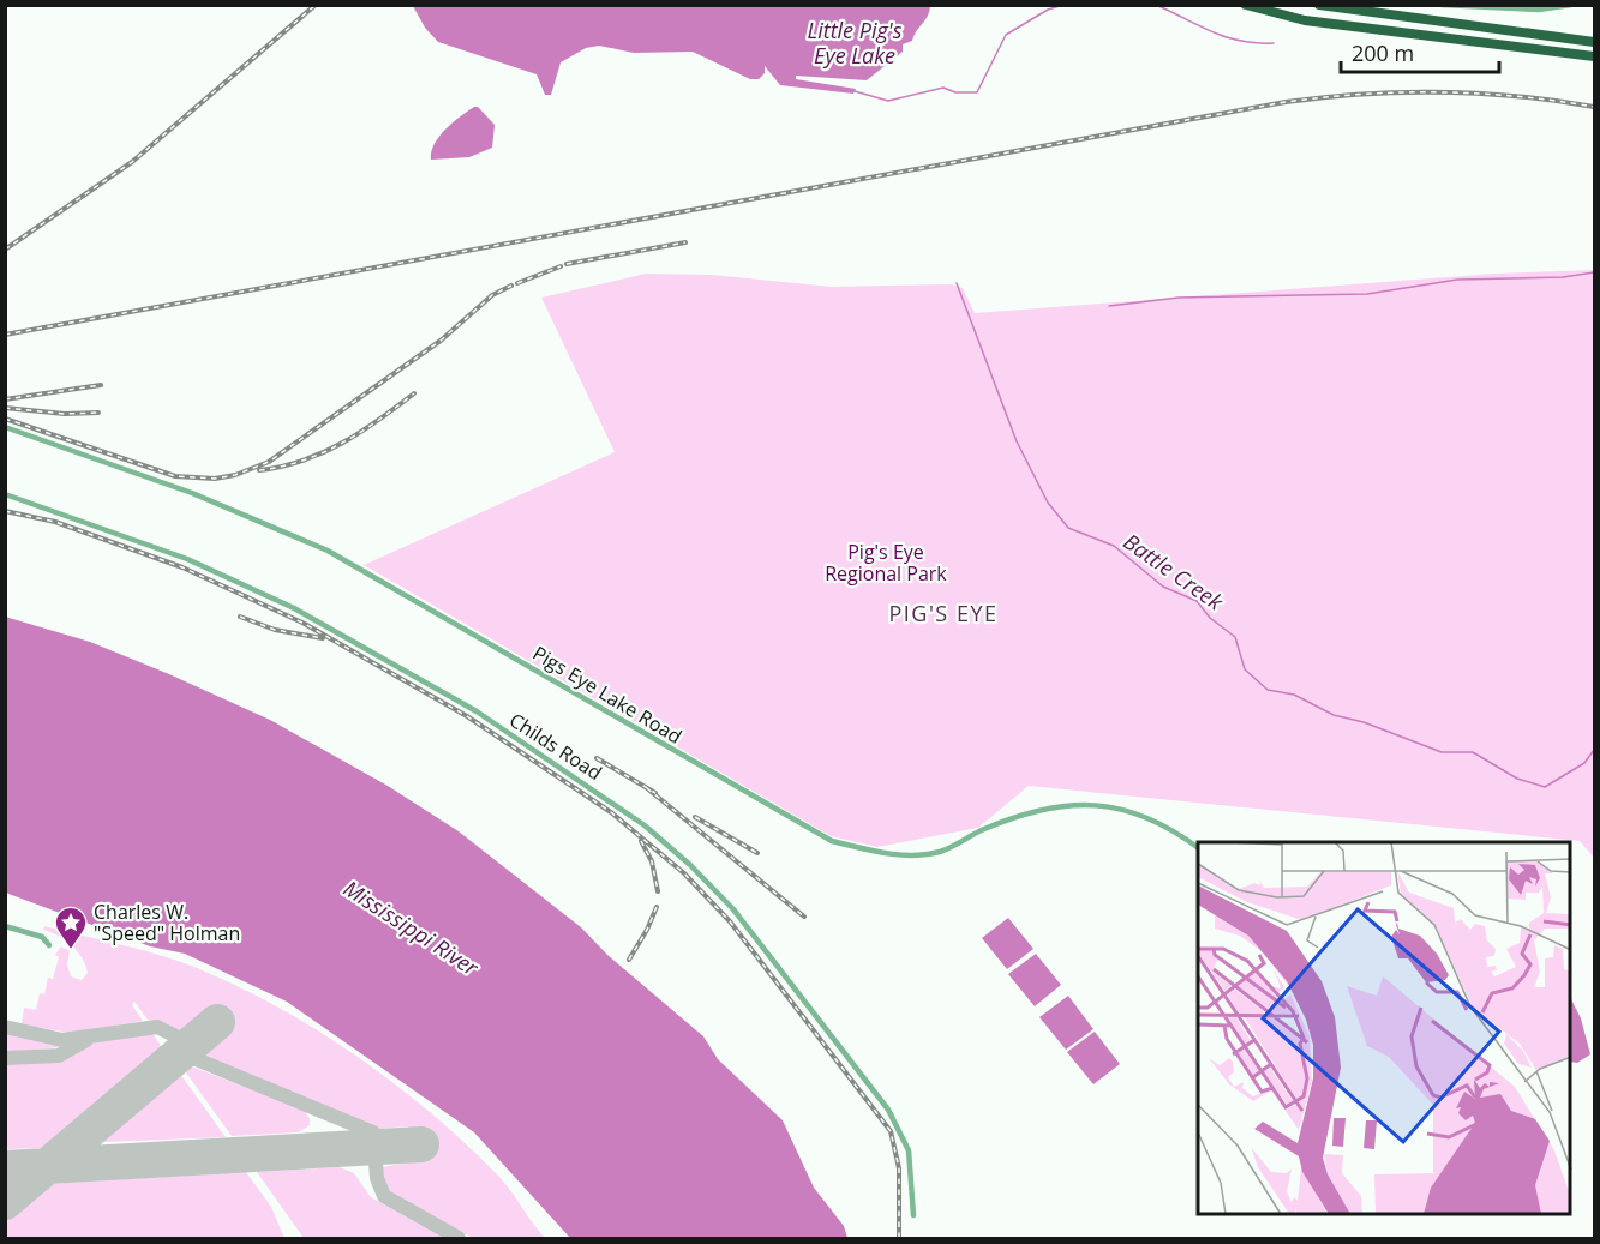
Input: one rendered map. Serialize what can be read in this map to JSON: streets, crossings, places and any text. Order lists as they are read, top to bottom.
{
  "streets": {
    "street": ["Pigs Eye Lake Road", "Childs Road"]
  },
  "districts": ["PIG'S EYE"],
  "water": ["Little Pig's Eye Lake", "Battle Creek", "Mississippi River"],
  "parks": ["Pig's Eye Regional Park"],
  "places": {
    "place": ["Charles W. \"Speed\" Holman"]
  },
  "scale_bar": "200 m"
}
